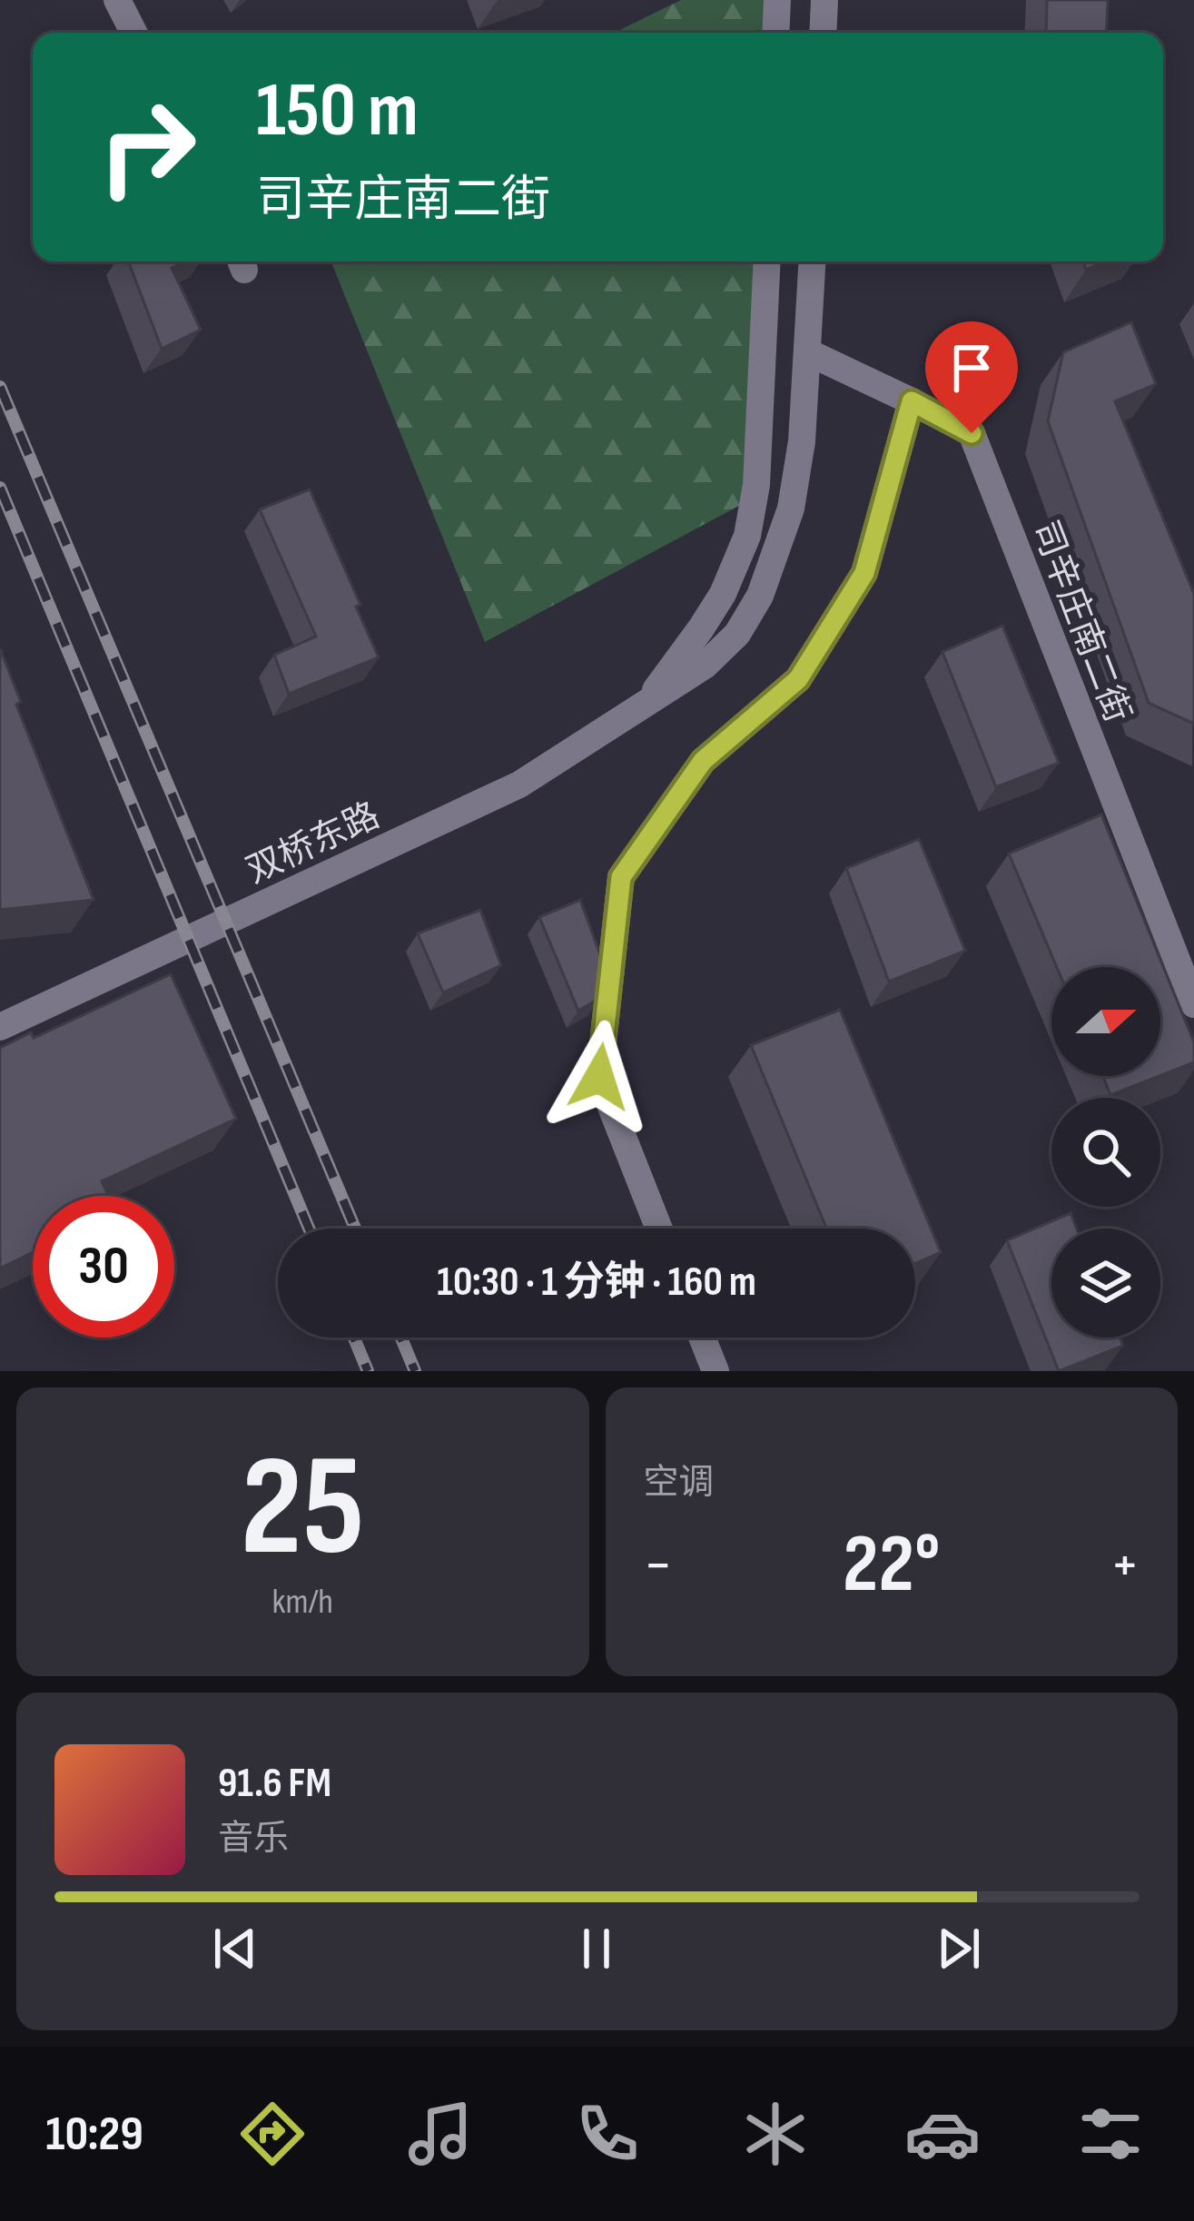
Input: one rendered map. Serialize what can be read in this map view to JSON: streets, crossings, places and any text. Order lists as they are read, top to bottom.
{
  "streets": {
    "street": ["司辛庄南二街", "双桥东路"]
  },
  "crossings": [
    ["司辛庄南二街", "双桥东路"]
  ],
  "north": "right",
  "page": {
    "turn": ["150 m", "司辛庄南二街"],
    "limit": "30",
    "trip": "10:30 · 1 分钟 · 160 m",
    "tile": [
      ["25", "km/h"],
      "空调"
    ],
    "heat": ["−", "22°", "+"],
    "song": ["91.6 FM", "音乐"],
    "tabs": "10:29"
  }
}
